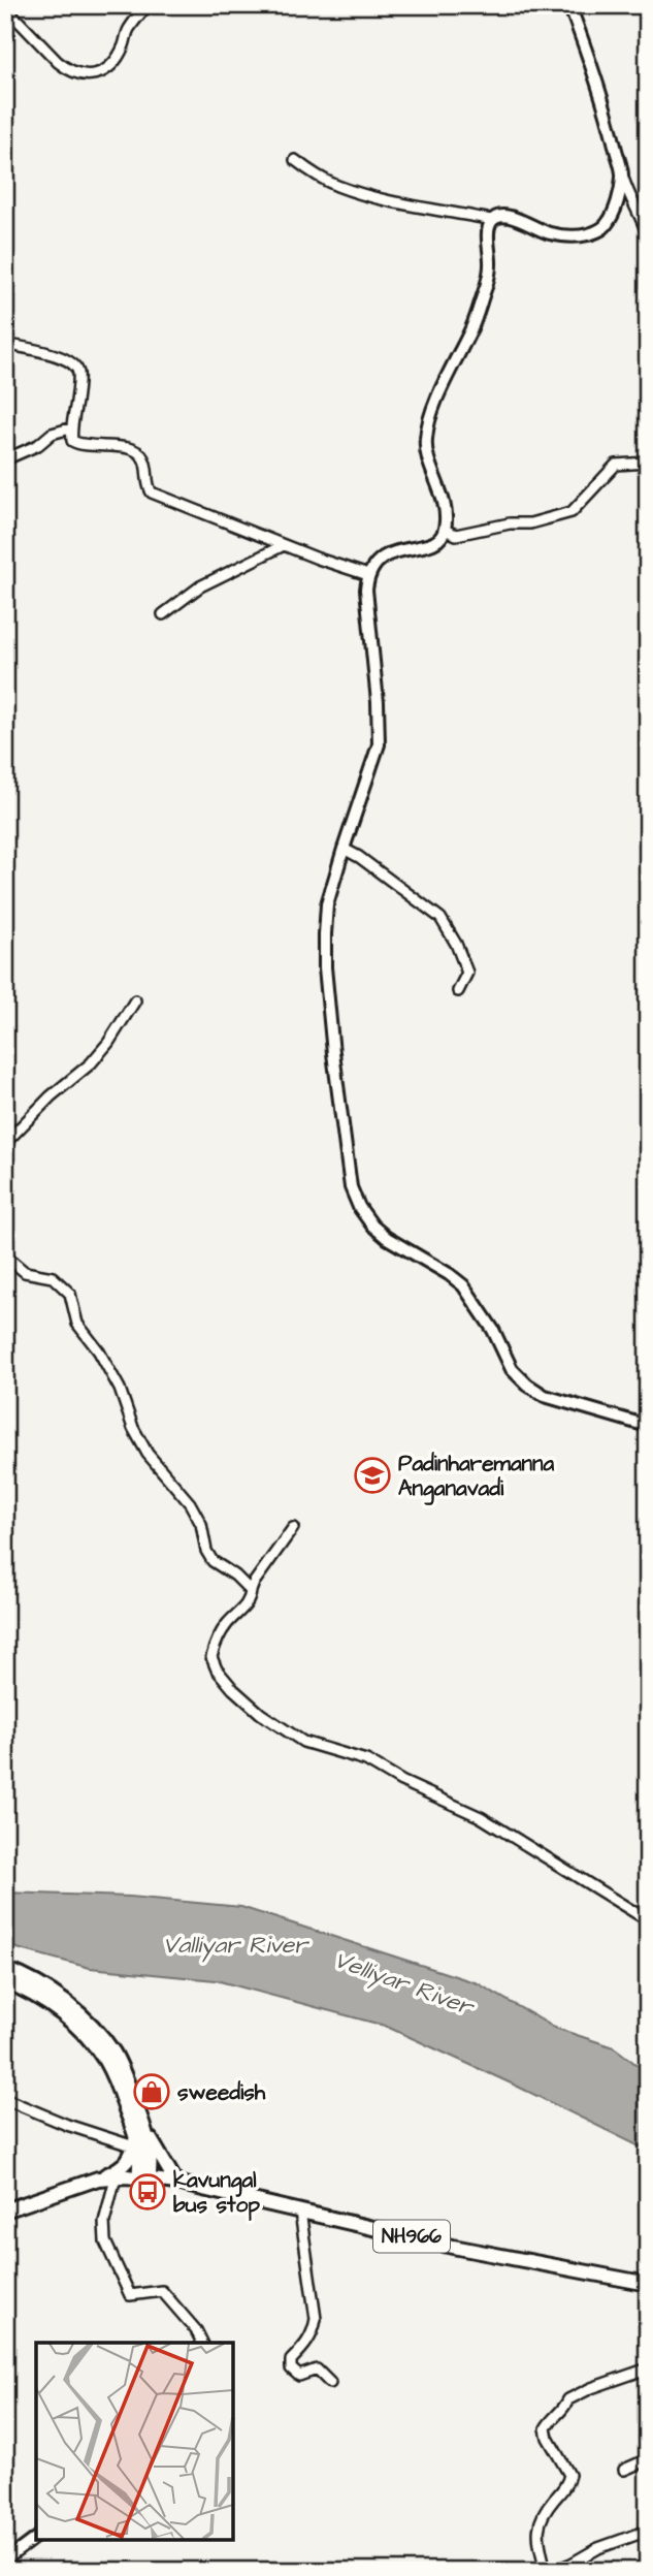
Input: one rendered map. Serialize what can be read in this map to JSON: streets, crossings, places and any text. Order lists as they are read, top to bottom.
{
  "streets": {
    "highway": ["NH966"]
  },
  "water": ["Valliyar River", "Velliyar River"],
  "places": {
    "school or university": ["Padinharemanna Anganavadi"],
    "shop": ["sweedish"],
    "bus stop": ["kavungal bus stop"]
  }
}
